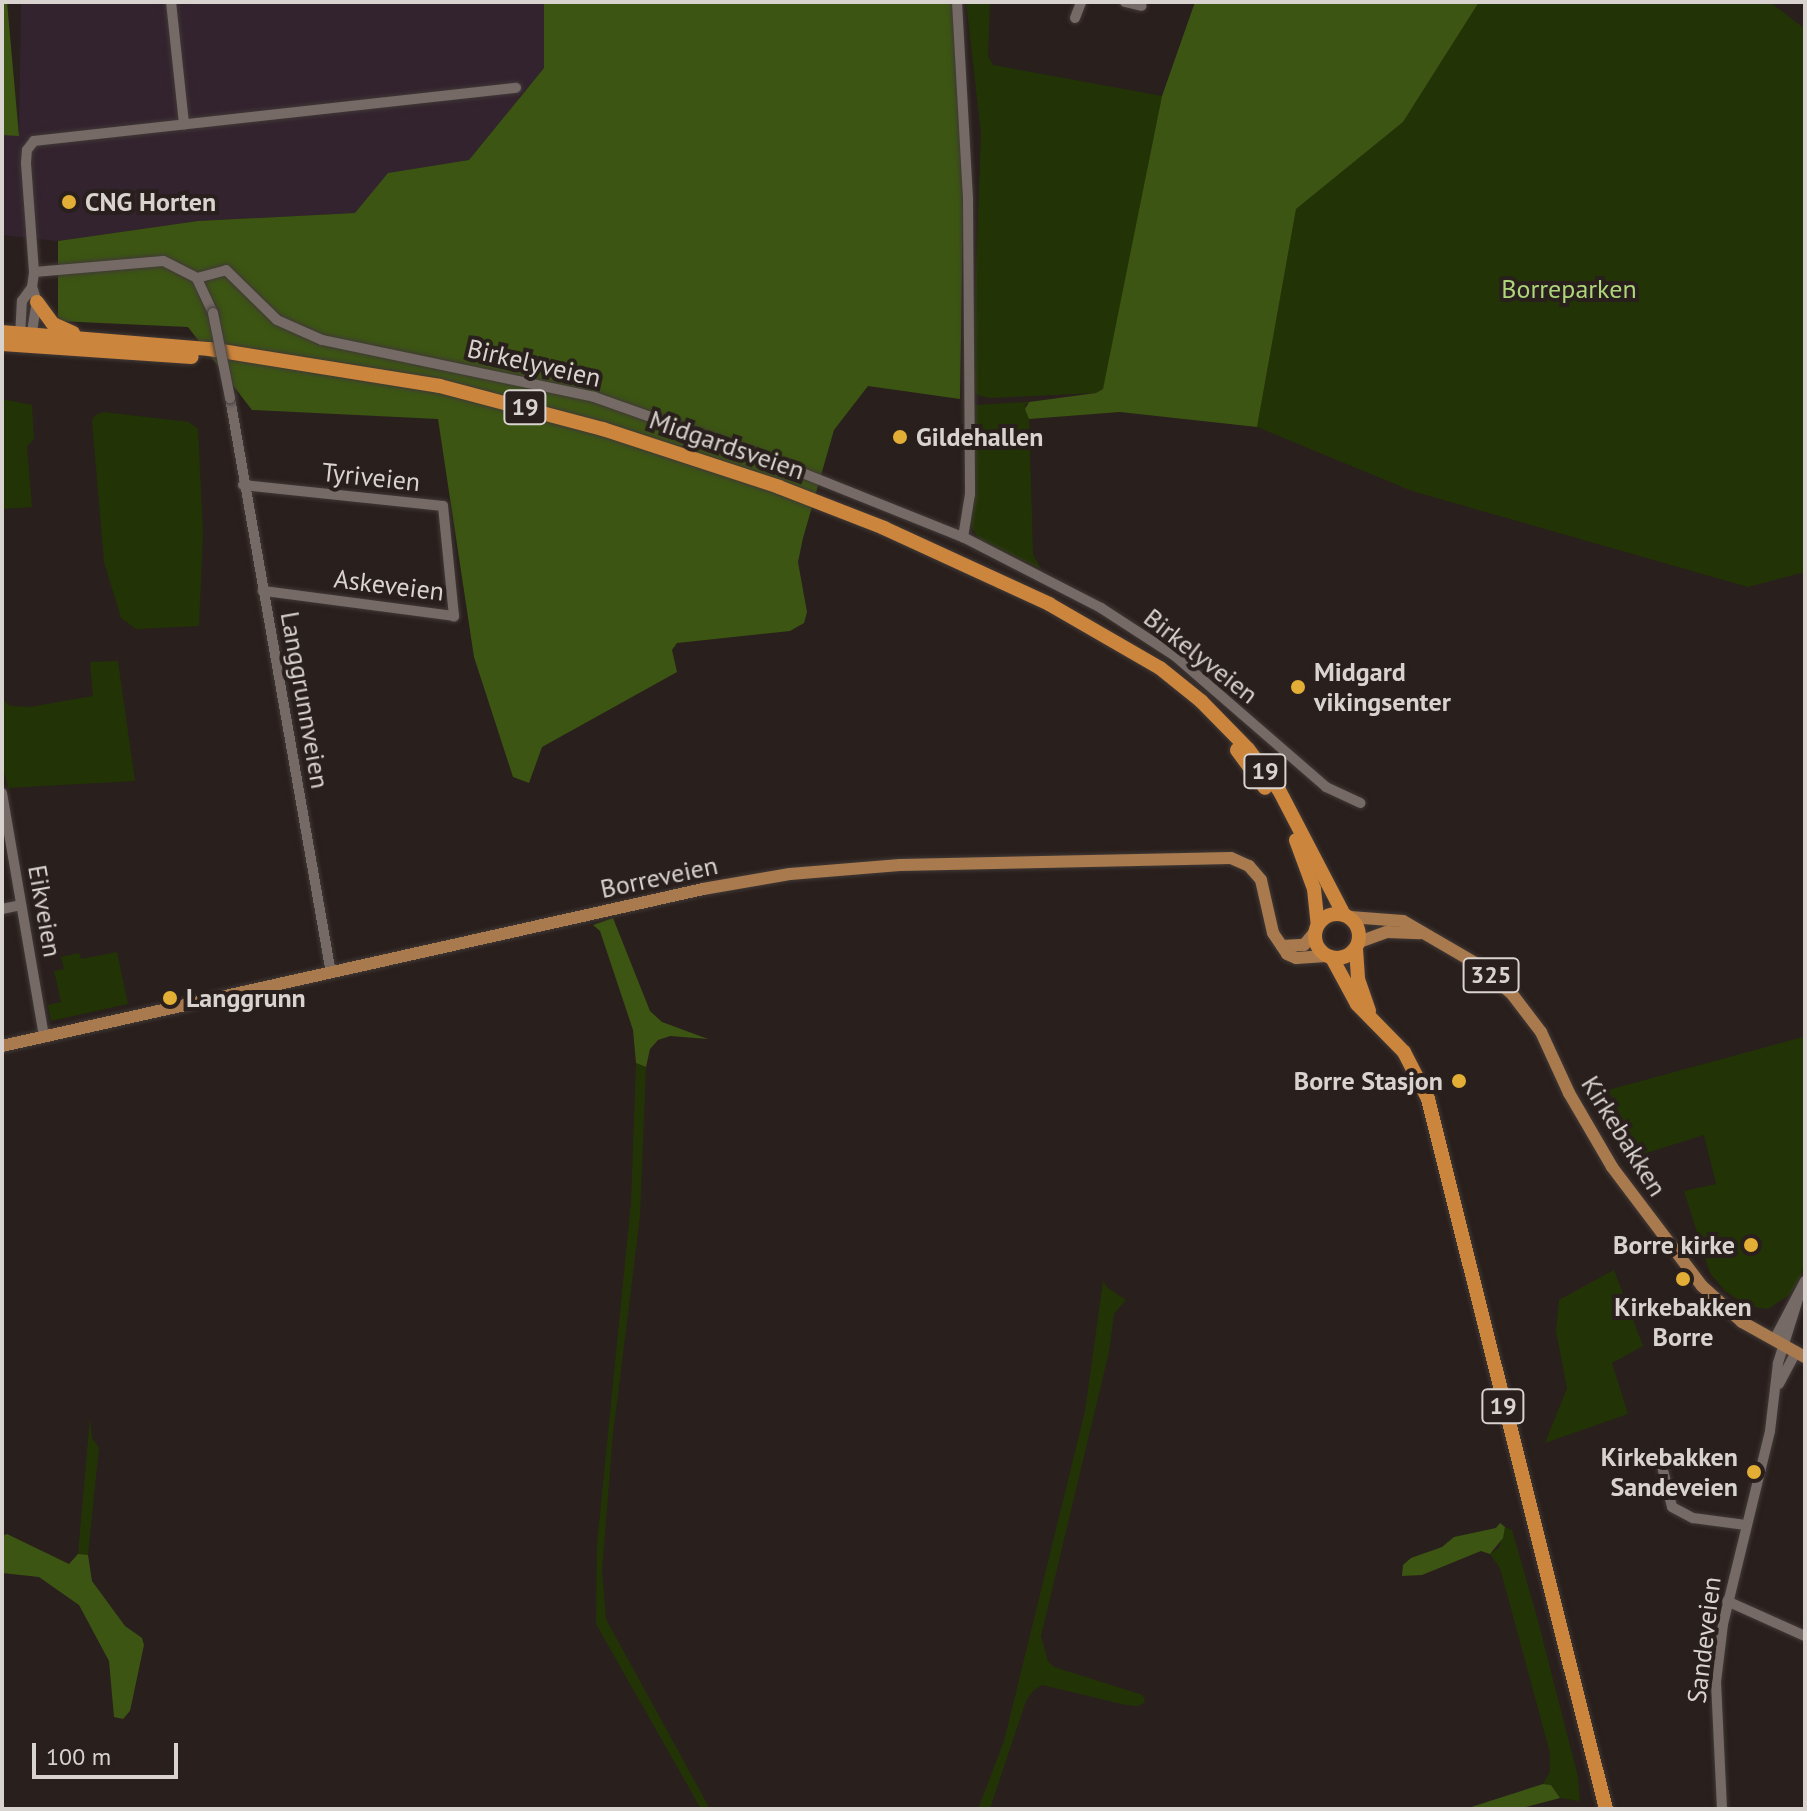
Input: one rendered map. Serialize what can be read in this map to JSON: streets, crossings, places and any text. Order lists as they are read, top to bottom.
{
  "streets": {
    "highway": ["19", "Midgardsveien"],
    "main road": ["Borreveien", "325", "Kirkebakken"],
    "street": [
      "Birkelyveien",
      "Tyriveien",
      "Askeveien",
      "Langgrunnveien",
      "Eikveien",
      "Sandeveien"
    ]
  },
  "crossings": [
    ["Birkelyveien", "Langgrunnveien"],
    ["19", "Midgardsveien"],
    ["19", "Kirkebakken"],
    ["Midgardsveien", "Kirkebakken"],
    ["Tyriveien", "Askeveien"],
    ["Tyriveien", "Langgrunnveien"],
    ["Askeveien", "Langgrunnveien"],
    ["Langgrunnveien", "Borreveien"],
    ["Borreveien", "Eikveien"],
    ["Kirkebakken", "Sandeveien"]
  ],
  "parks": ["Borreparken"],
  "places": [
    "CNG Horten",
    "Gildehallen",
    "Midgard vikingsenter",
    "Langgrunn",
    "Borre Stasjon",
    "Borre kirke",
    "Kirkebakken Borre",
    "Kirkebakken Sandeveien"
  ],
  "scale_bar": "100 m"
}
